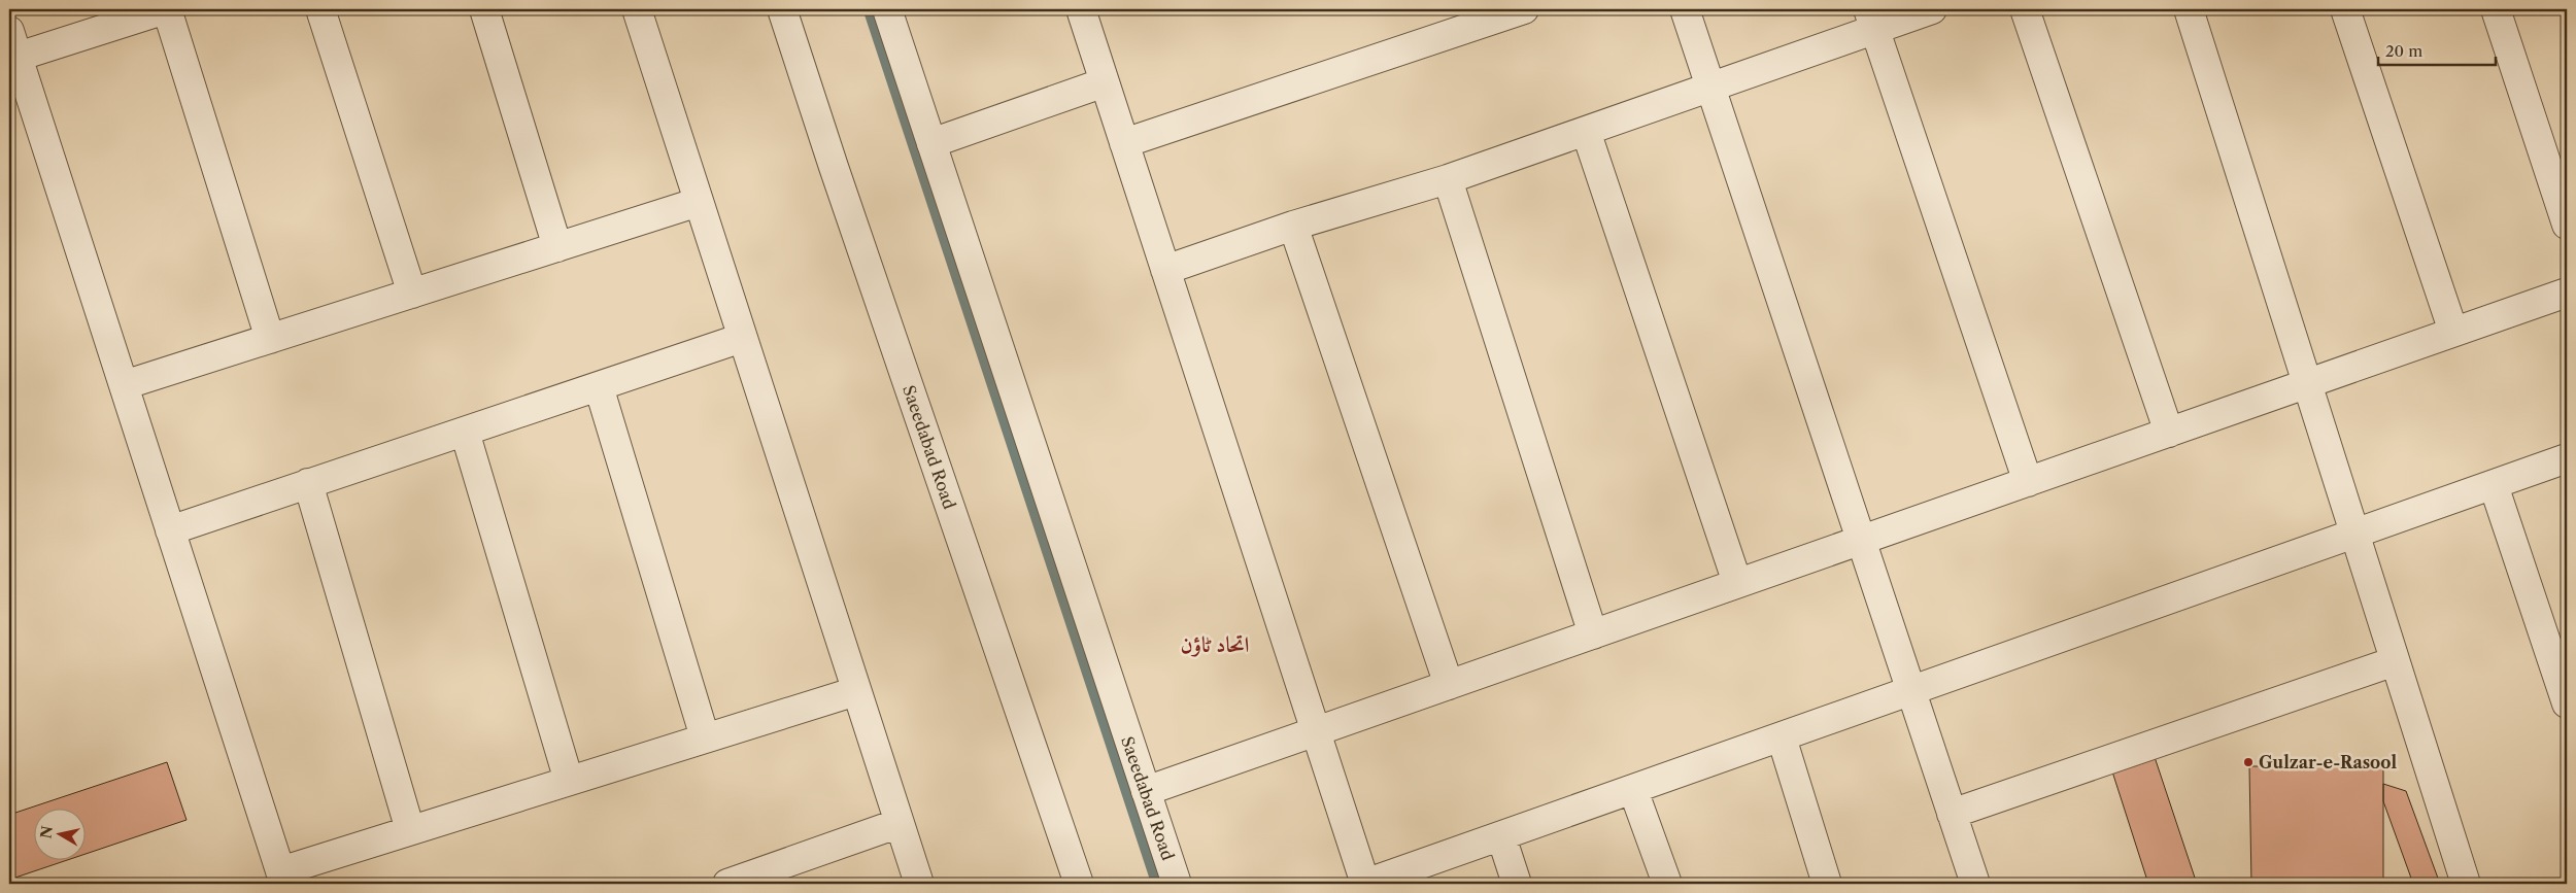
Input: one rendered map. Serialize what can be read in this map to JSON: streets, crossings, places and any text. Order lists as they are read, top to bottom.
{
  "streets": {
    "street": ["Saeedabad Road"]
  },
  "districts": ["اتحاد ٹاؤن"],
  "places": ["Gulzar-e-Rasool"],
  "scale_bar": "20 m",
  "north": "left"
}
